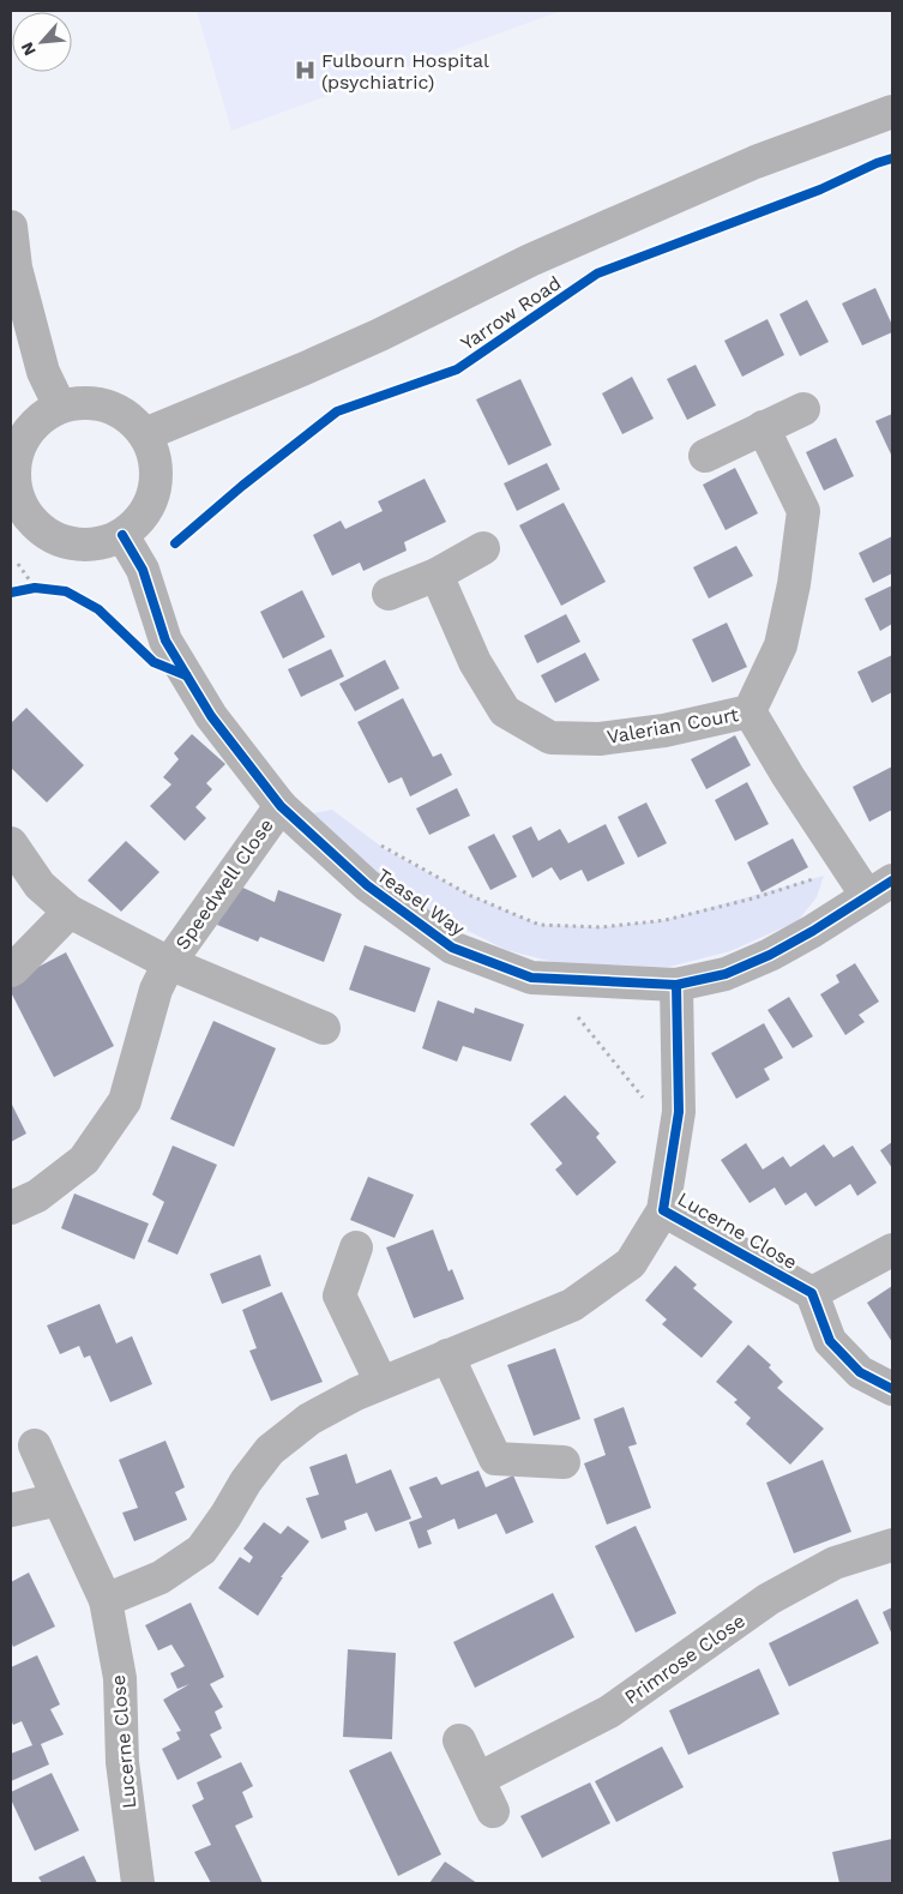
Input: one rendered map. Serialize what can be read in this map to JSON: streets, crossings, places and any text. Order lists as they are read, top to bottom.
{
  "streets": {
    "street": [
      "Yarrow Road",
      "Valerian Court",
      "Speedwell Close",
      "Teasel Way",
      "Lucerne Close",
      "Primrose Close"
    ]
  },
  "crossings": [
    ["Yarrow Road", "Teasel Way"],
    ["Valerian Court", "Teasel Way"],
    ["Speedwell Close", "Teasel Way"],
    ["Teasel Way", "Lucerne Close"]
  ],
  "places": {
    "hospital": ["Fulbourn Hospital (psychiatric)"]
  },
  "north": "bottom left"
}
